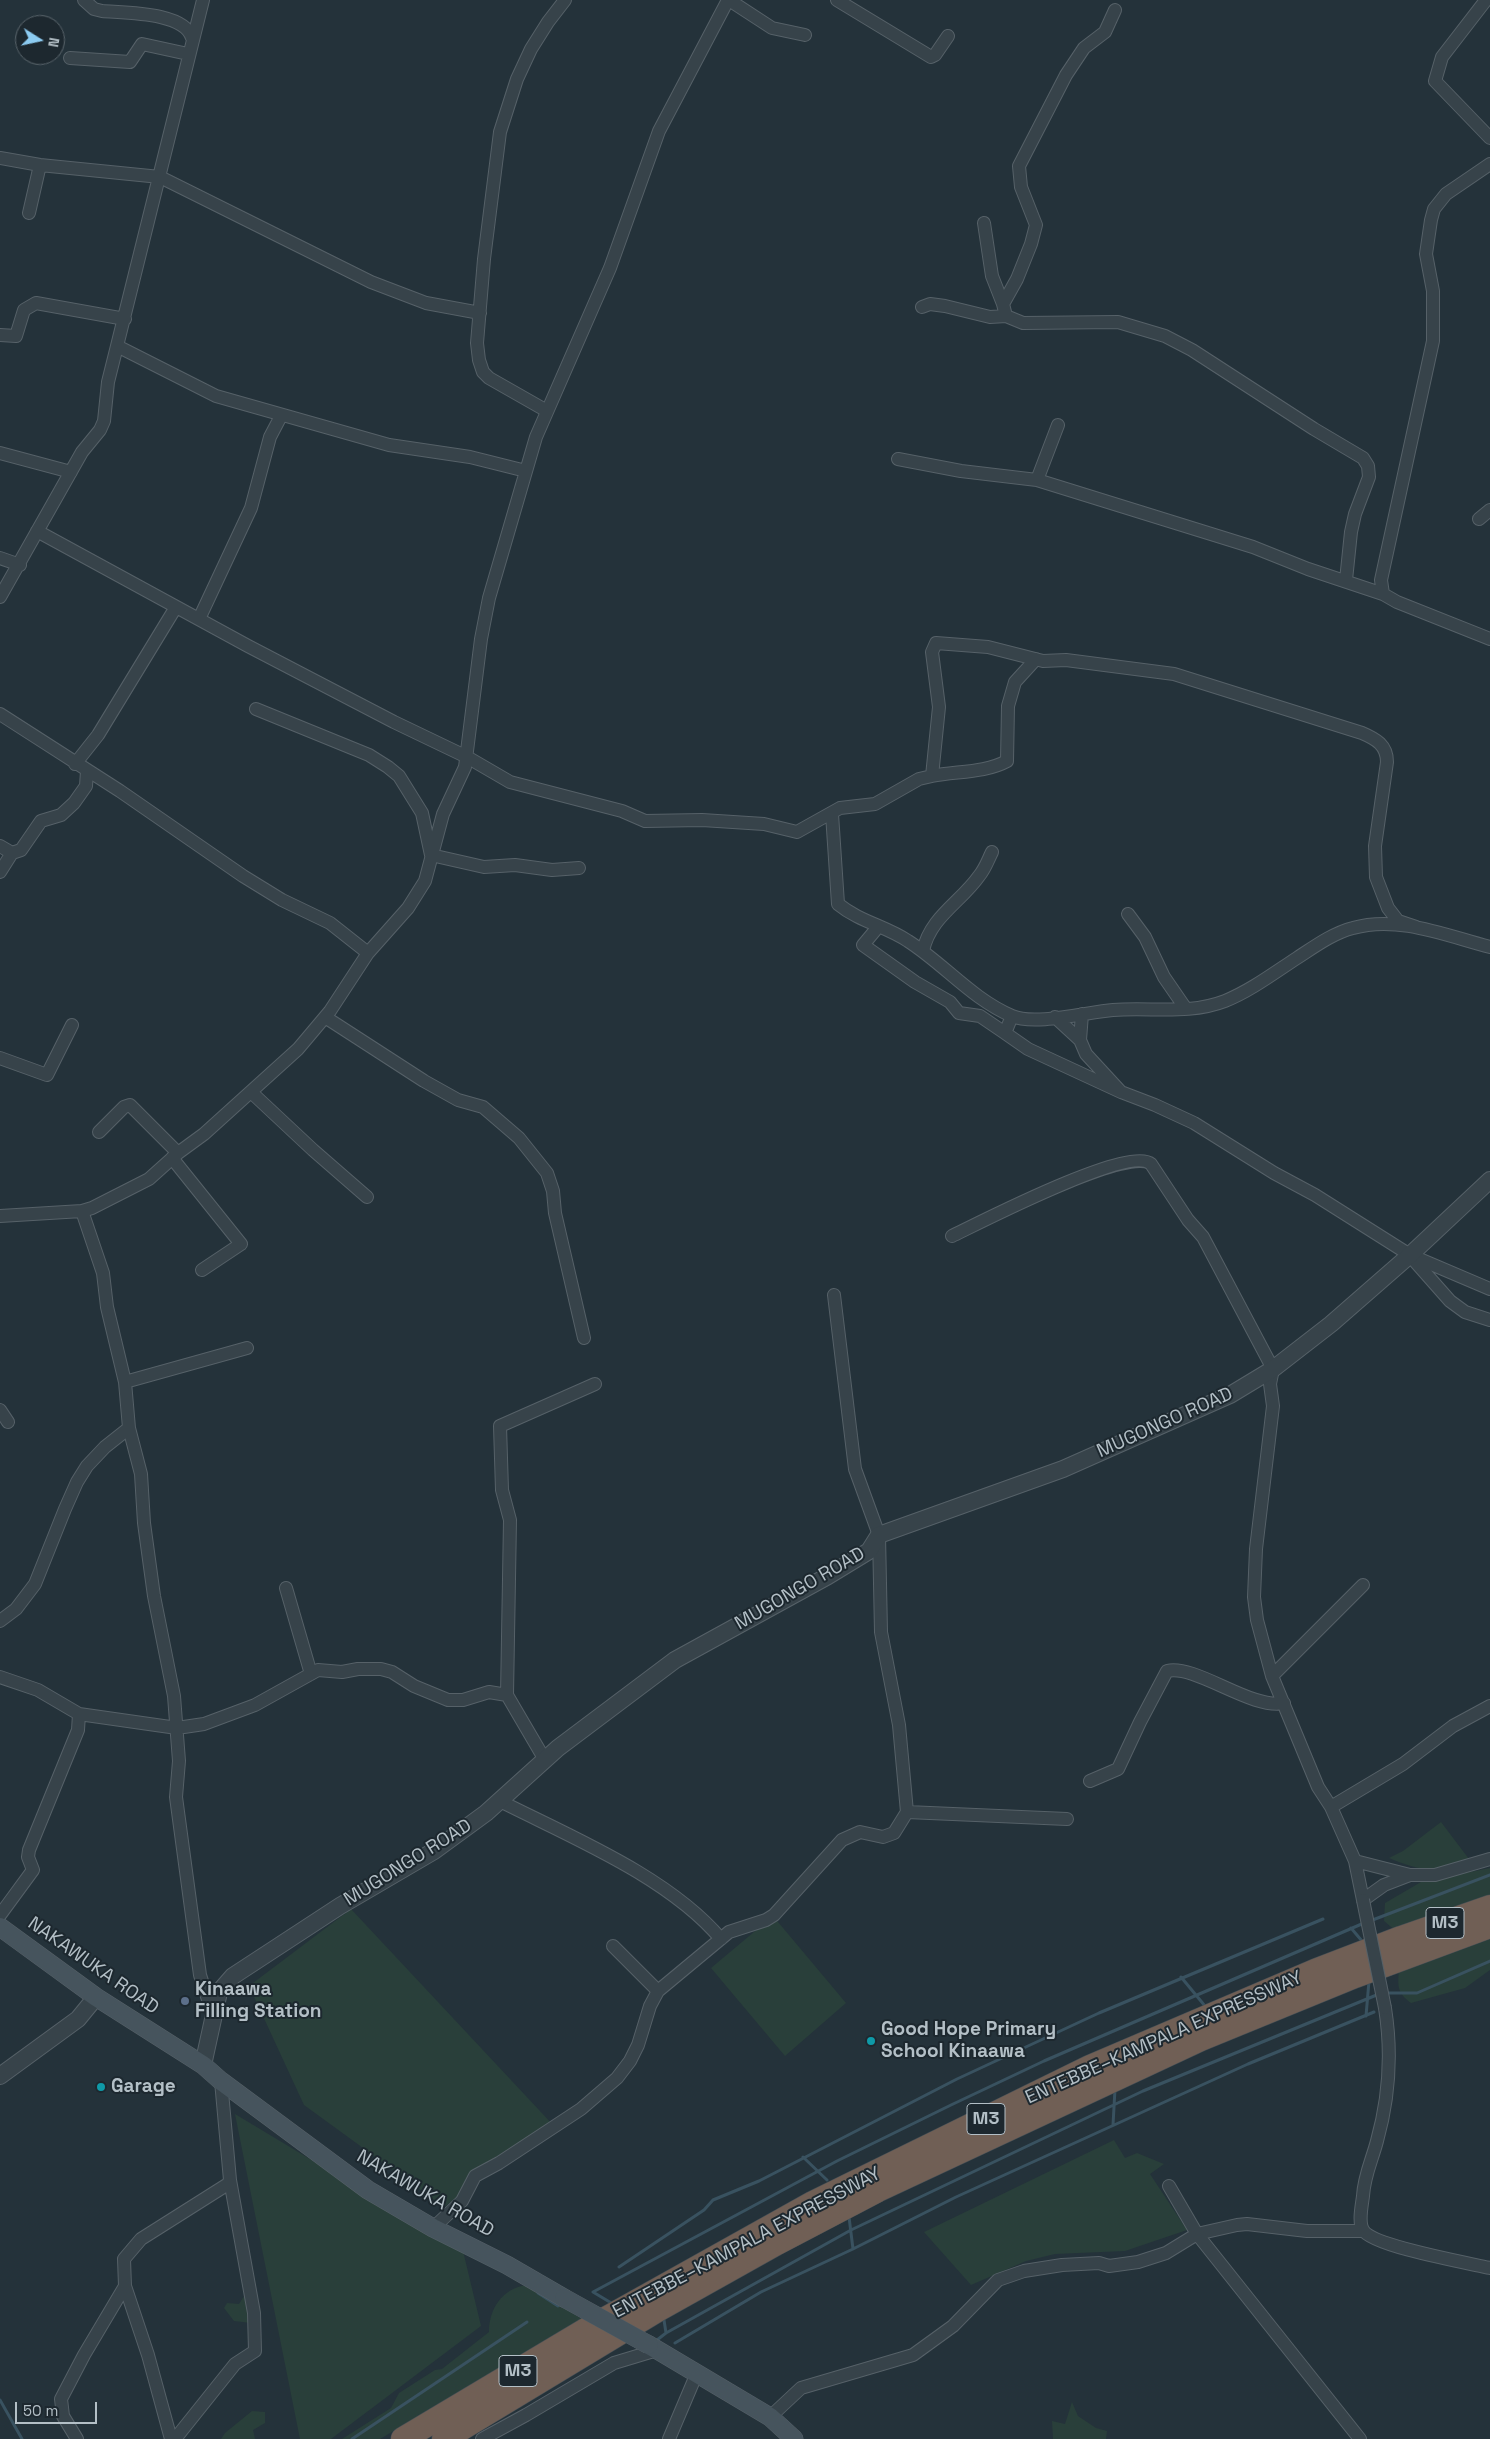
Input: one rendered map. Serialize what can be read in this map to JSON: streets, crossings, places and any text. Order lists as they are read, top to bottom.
{
  "streets": {
    "highway": ["M3", "ENTEBBE–KAMPALA EXPRESSWAY"],
    "main road": ["NAKAWUKA ROAD"],
    "street": ["MUGONGO ROAD"]
  },
  "crossings": [
    ["MUGONGO ROAD", "NAKAWUKA ROAD"]
  ],
  "places": ["Kinaawa Filling Station", "Good Hope Primary School Kinaawa", "Garage"],
  "scale_bar": "50 m",
  "north": "right"
}
